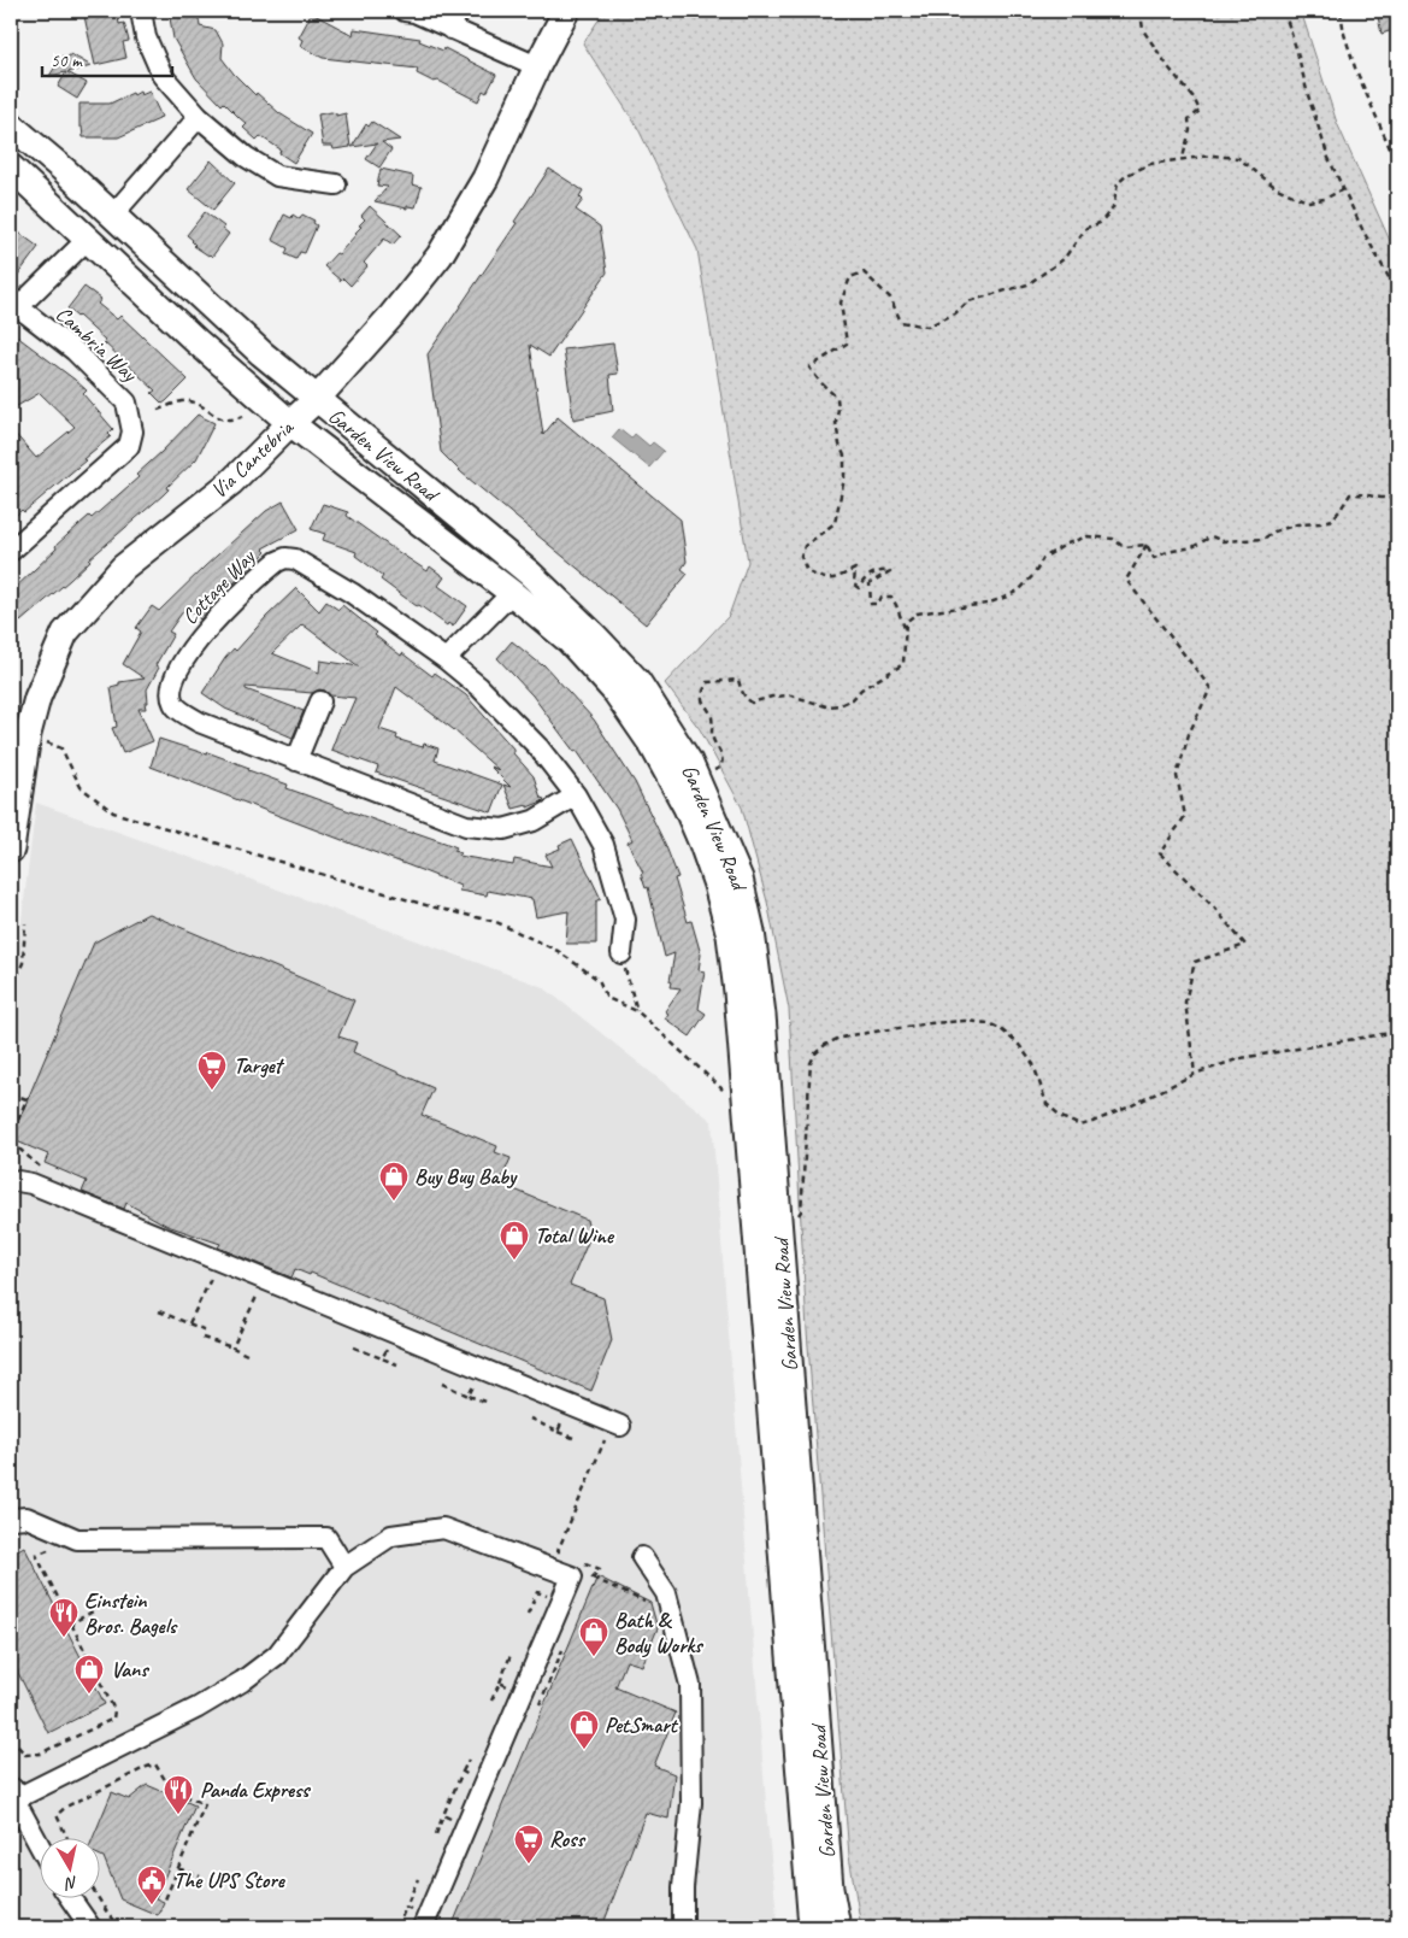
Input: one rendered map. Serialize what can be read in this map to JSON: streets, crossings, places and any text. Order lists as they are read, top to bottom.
{
  "streets": {
    "main road": ["Garden View Road", "Via Cantebria"],
    "street": ["Cambria Way", "Cottage Way"]
  },
  "crossings": [
    ["Cambria Way", "Garden View Road"],
    ["Garden View Road", "Via Cantebria"]
  ],
  "places": {
    "supermarket": ["Target", "Ross"],
    "shop": [
      "Buy Buy Baby",
      "Total Wine",
      "Bath & Body Works",
      "Vans",
      "PetSmart"
    ],
    "restaurant": ["Einstein Bros. Bagels", "Panda Express"],
    "public building": ["The UPS Store"]
  },
  "scale_bar": "50 m",
  "north": "bottom"
}
